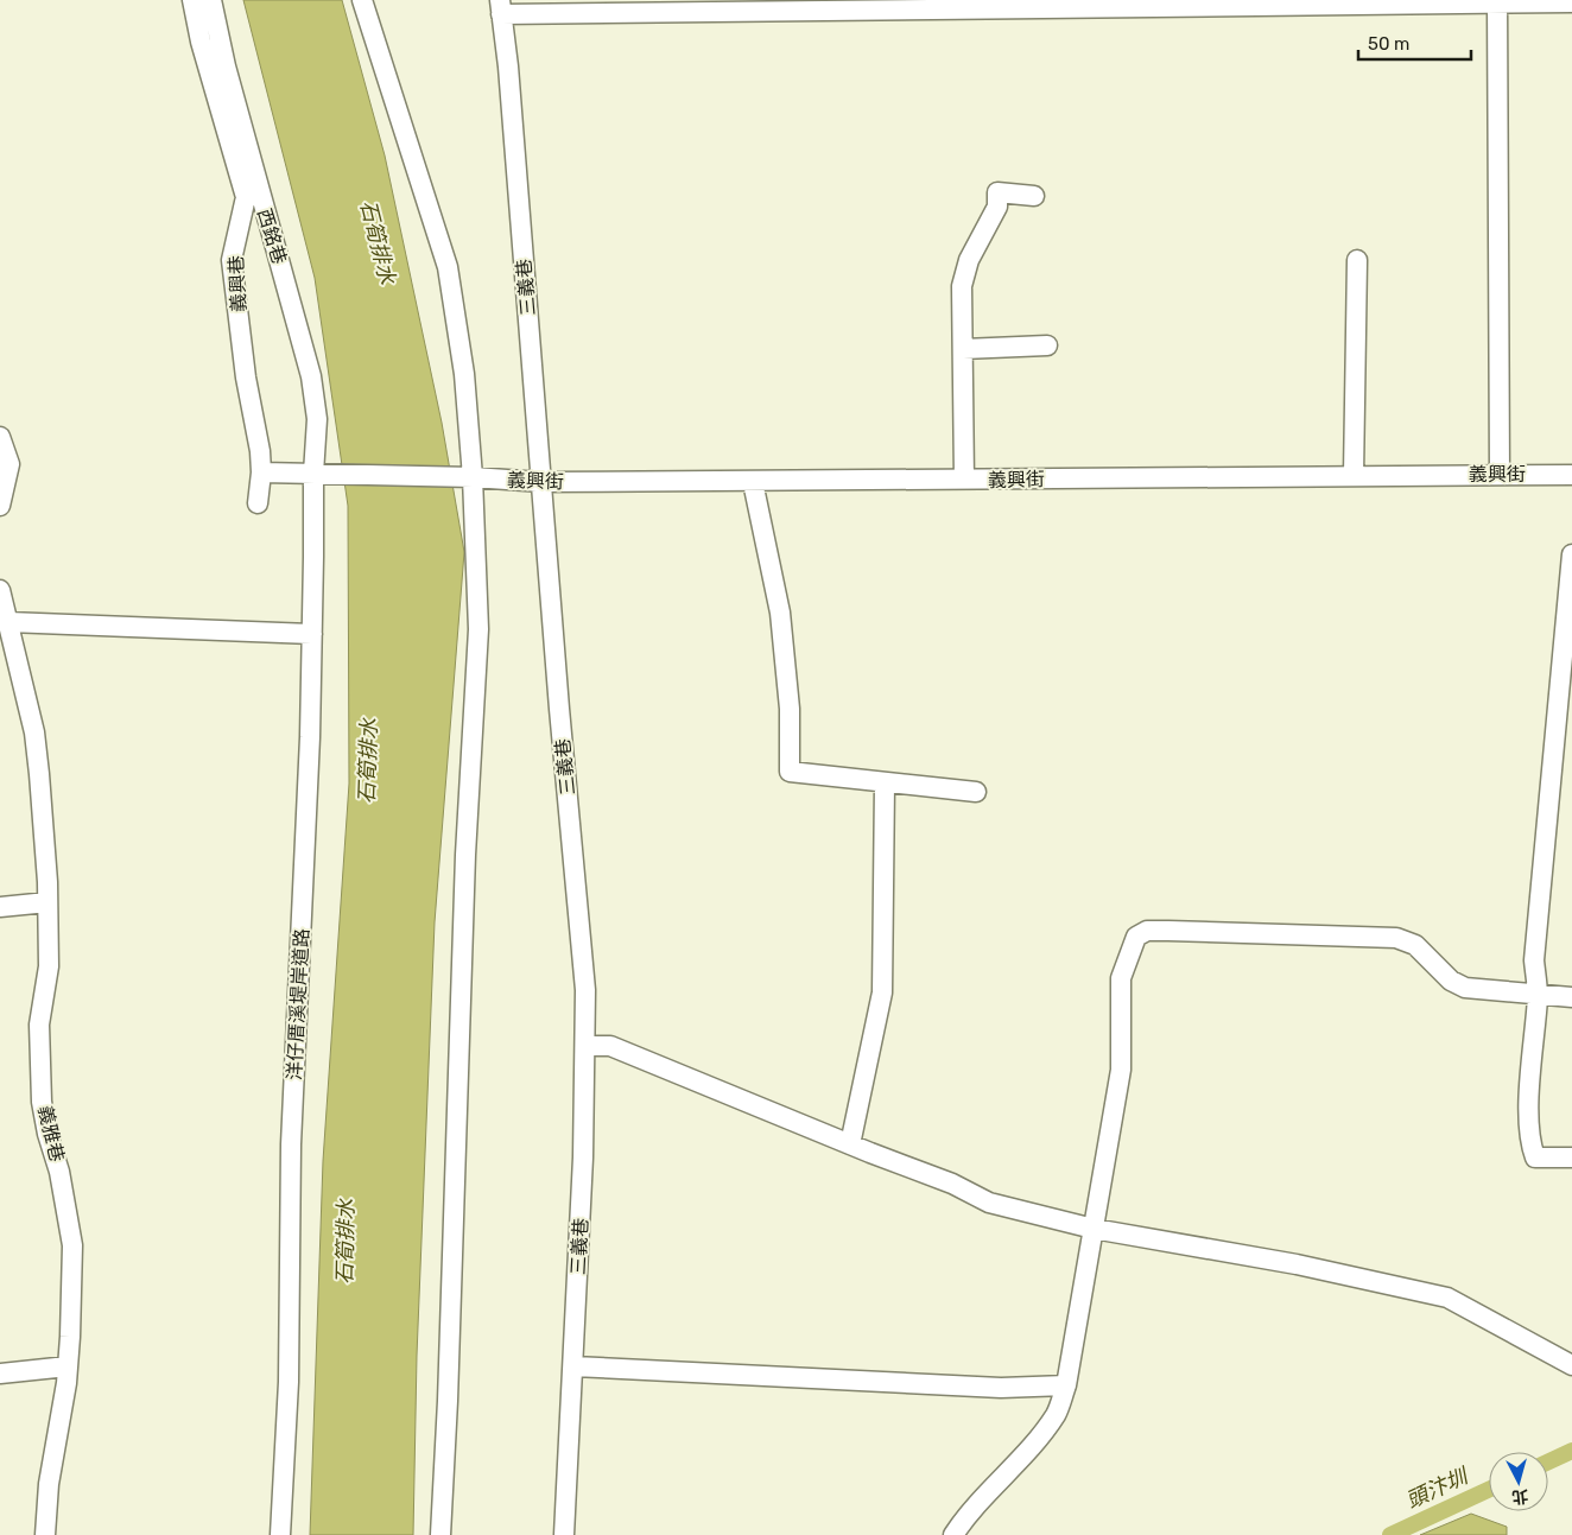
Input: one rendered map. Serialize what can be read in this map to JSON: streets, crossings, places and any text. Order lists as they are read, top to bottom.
{
  "streets": {
    "street": [
      "西銘巷",
      "義興巷",
      "三義巷",
      "義興街",
      "洋仔厝溪堤岸道路",
      "義雅巷"
    ]
  },
  "crossings": [
    ["西銘巷", "義興街"],
    ["西銘巷", "洋仔厝溪堤岸道路"],
    ["義興巷", "義興街"],
    ["三義巷", "義興街"],
    ["義興街", "洋仔厝溪堤岸道路"]
  ],
  "water": ["石筍排水", "頭汴圳"],
  "scale_bar": "50 m",
  "north": "bottom"
}
